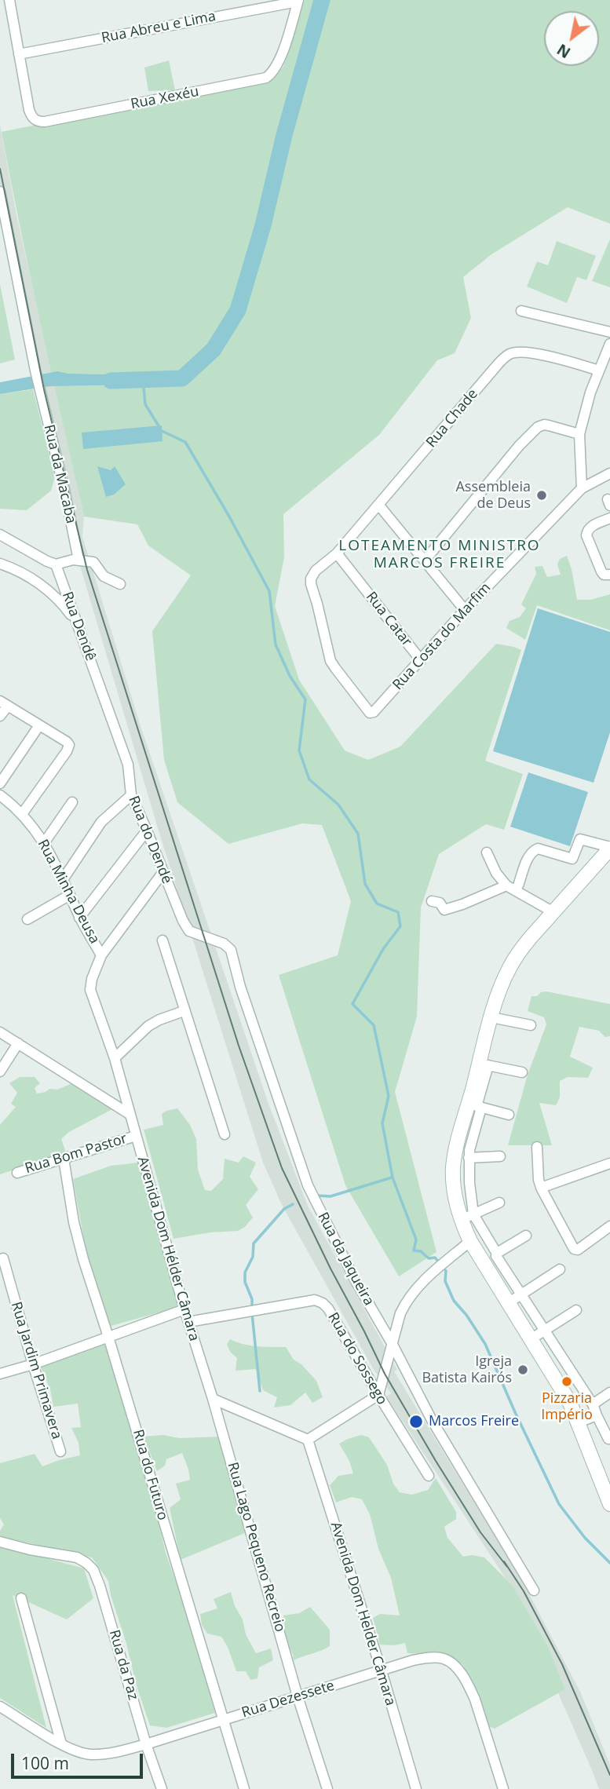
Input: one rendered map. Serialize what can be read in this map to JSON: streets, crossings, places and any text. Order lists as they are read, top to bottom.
{
  "streets": {
    "street": [
      "Rua Abreu e Lima",
      "Rua Xexéu",
      "Rua Chade",
      "Rua da Macaba",
      "Rua Catar",
      "Rua Dendê",
      "Rua Costa do Marfim",
      "Rua do Dendé",
      "Rua Minha Deusa",
      "Rua Bom Pastor",
      "Avenida Dom Hélder Câmara",
      "Rua da Jaqueira",
      "Rua do Sossego",
      "Rua Jardim Primavera",
      "Rua do Futuro",
      "Rua Lago Pequeno Recreio",
      "Avenida Dom Helder Câmara",
      "Rua da Paz",
      "Rua Dezessete"
    ]
  },
  "crossings": [
    ["Rua Abreu e Lima", "Rua Xexéu"],
    ["Rua Chade", "Rua Catar"],
    ["Rua Chade", "Rua Costa do Marfim"],
    ["Rua Catar", "Rua Costa do Marfim"],
    ["Rua Dendê", "Rua do Dendé"],
    ["Rua do Dendé", "Rua da Jaqueira"],
    ["Rua Minha Deusa", "Avenida Dom Hélder Câmara"],
    ["Rua Bom Pastor", "Avenida Dom Hélder Câmara"],
    ["Rua Bom Pastor", "Rua do Futuro"],
    ["Avenida Dom Hélder Câmara", "Rua do Sossego"],
    ["Avenida Dom Hélder Câmara", "Rua Lago Pequeno Recreio"],
    ["Rua do Futuro", "Rua Dezessete"],
    ["Rua Lago Pequeno Recreio", "Rua Dezessete"],
    ["Avenida Dom Helder Câmara", "Rua Dezessete"],
    ["Rua da Paz", "Rua Dezessete"]
  ],
  "districts": ["LOTEAMENTO MINISTRO MARCOS FREIRE"],
  "places": [
    "Assembleia de Deus",
    "Igreja Batista Kairós",
    "Pizzaria Império",
    "Marcos Freire"
  ],
  "scale_bar": "100 m",
  "north": "bottom left"
}
